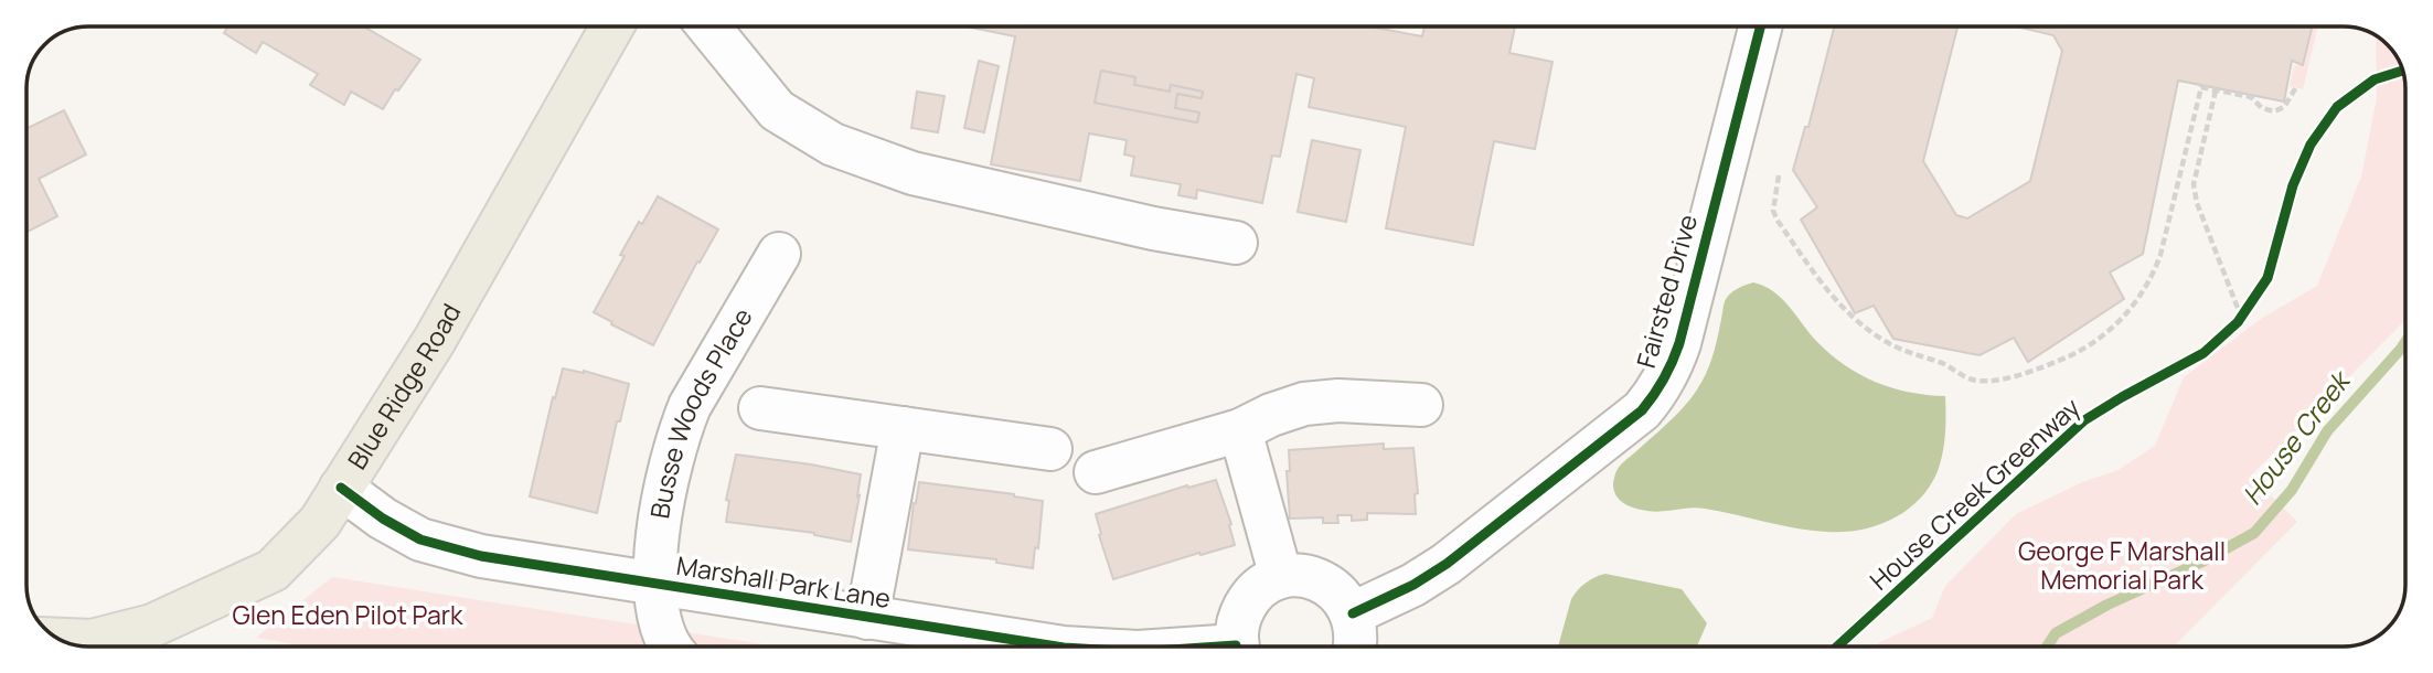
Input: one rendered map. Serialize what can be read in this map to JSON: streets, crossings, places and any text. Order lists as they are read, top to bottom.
{
  "streets": {
    "main road": ["Blue Ridge Road"],
    "street": ["Fairsted Drive", "Busse Woods Place", "Marshall Park Lane"],
    "cycle path": ["House Creek Greenway"]
  },
  "crossings": [
    ["Blue Ridge Road", "Marshall Park Lane"],
    ["Busse Woods Place", "Marshall Park Lane"]
  ],
  "water": ["House Creek"],
  "parks": ["George F Marshall Memorial Park", "Glen Eden Pilot Park"]
}
